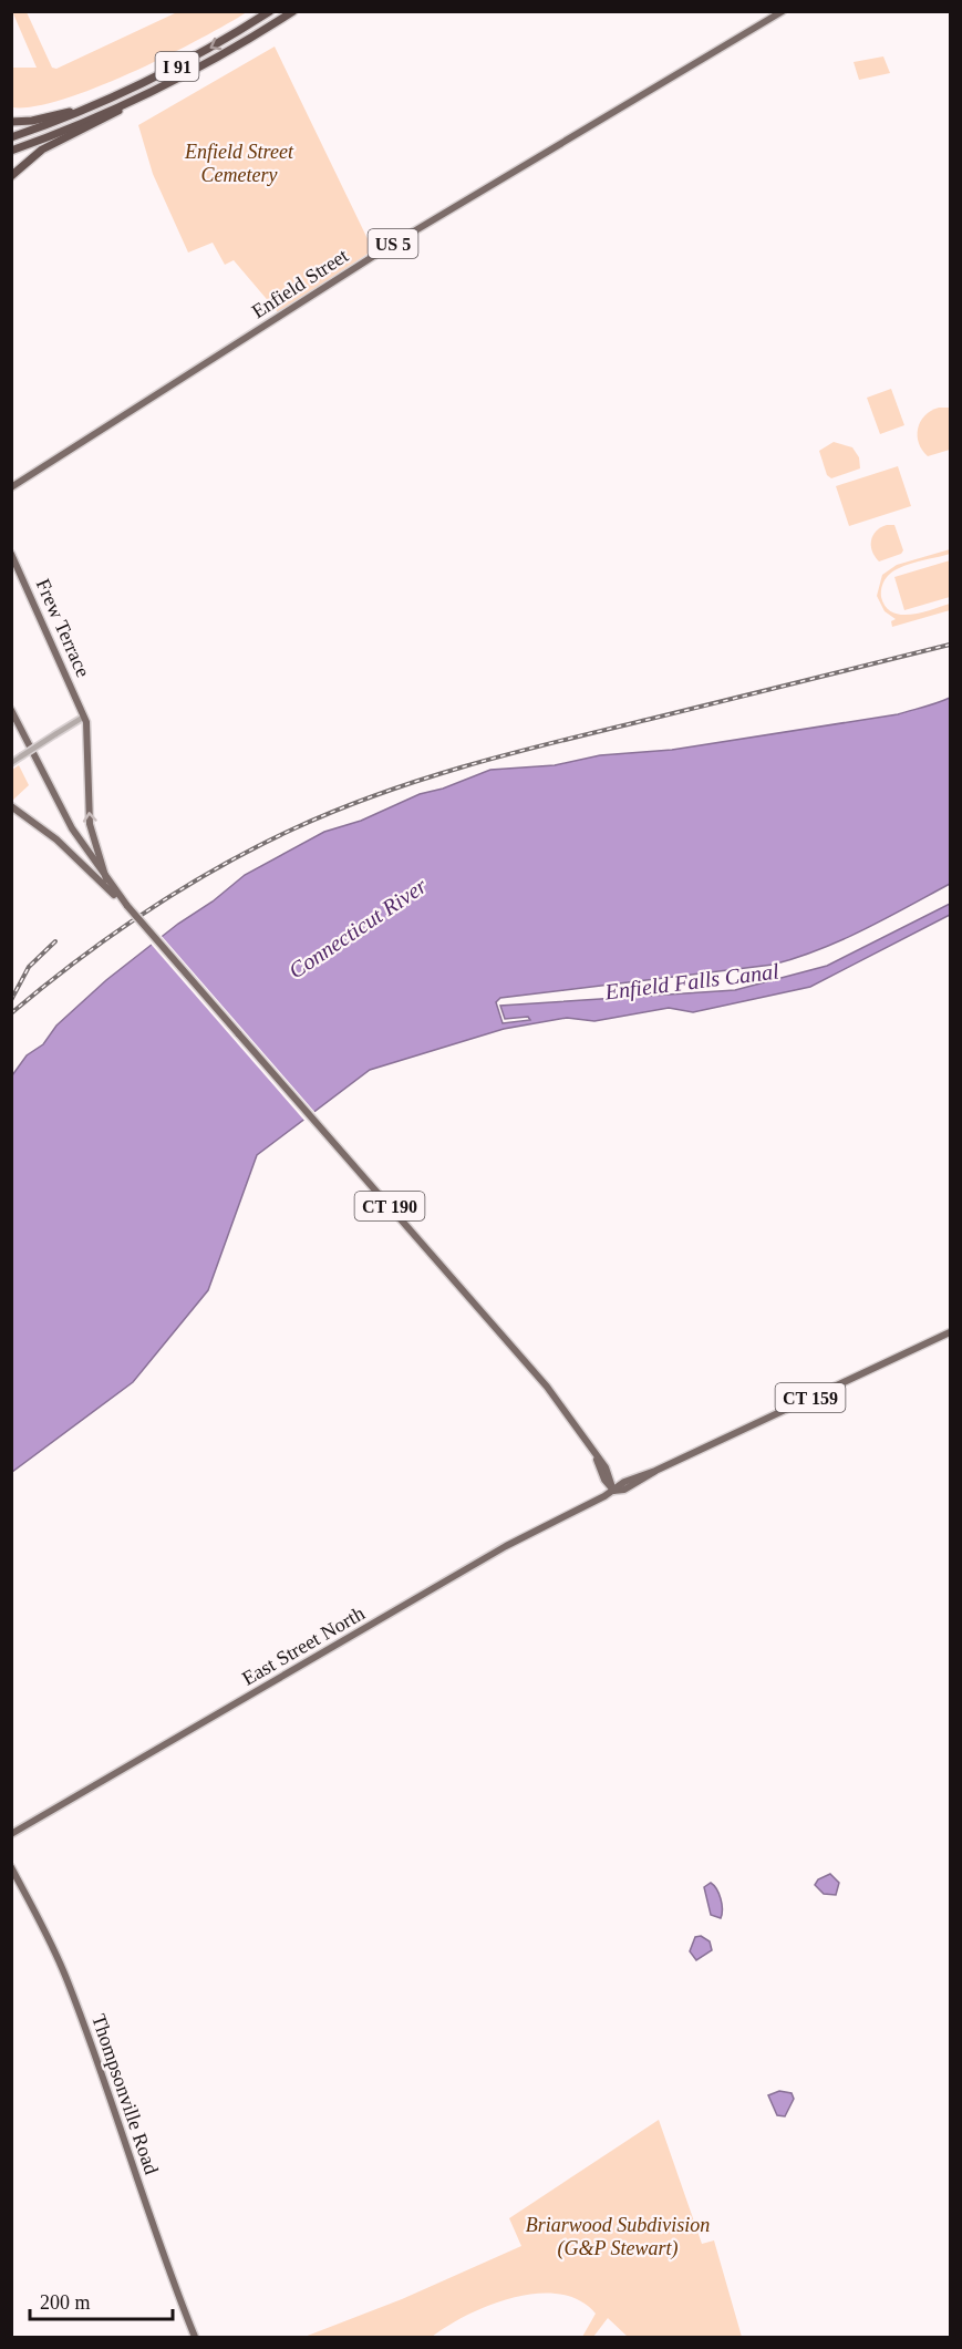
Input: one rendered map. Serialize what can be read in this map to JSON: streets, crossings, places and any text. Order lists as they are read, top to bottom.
{
  "streets": {
    "highway": ["I 91"],
    "main road": [
      "US 5",
      "Enfield Street",
      "Frew Terrace",
      "CT 190",
      "CT 159",
      "East Street North",
      "Thompsonville Road"
    ]
  },
  "crossings": [
    ["Frew Terrace", "CT 190"],
    ["CT 190", "East Street North"]
  ],
  "water": ["Connecticut River", "Enfield Falls Canal"],
  "parks": ["Enfield Street Cemetery", "Briarwood Subdivision (G&P Stewart)"],
  "scale_bar": "200 m"
}
